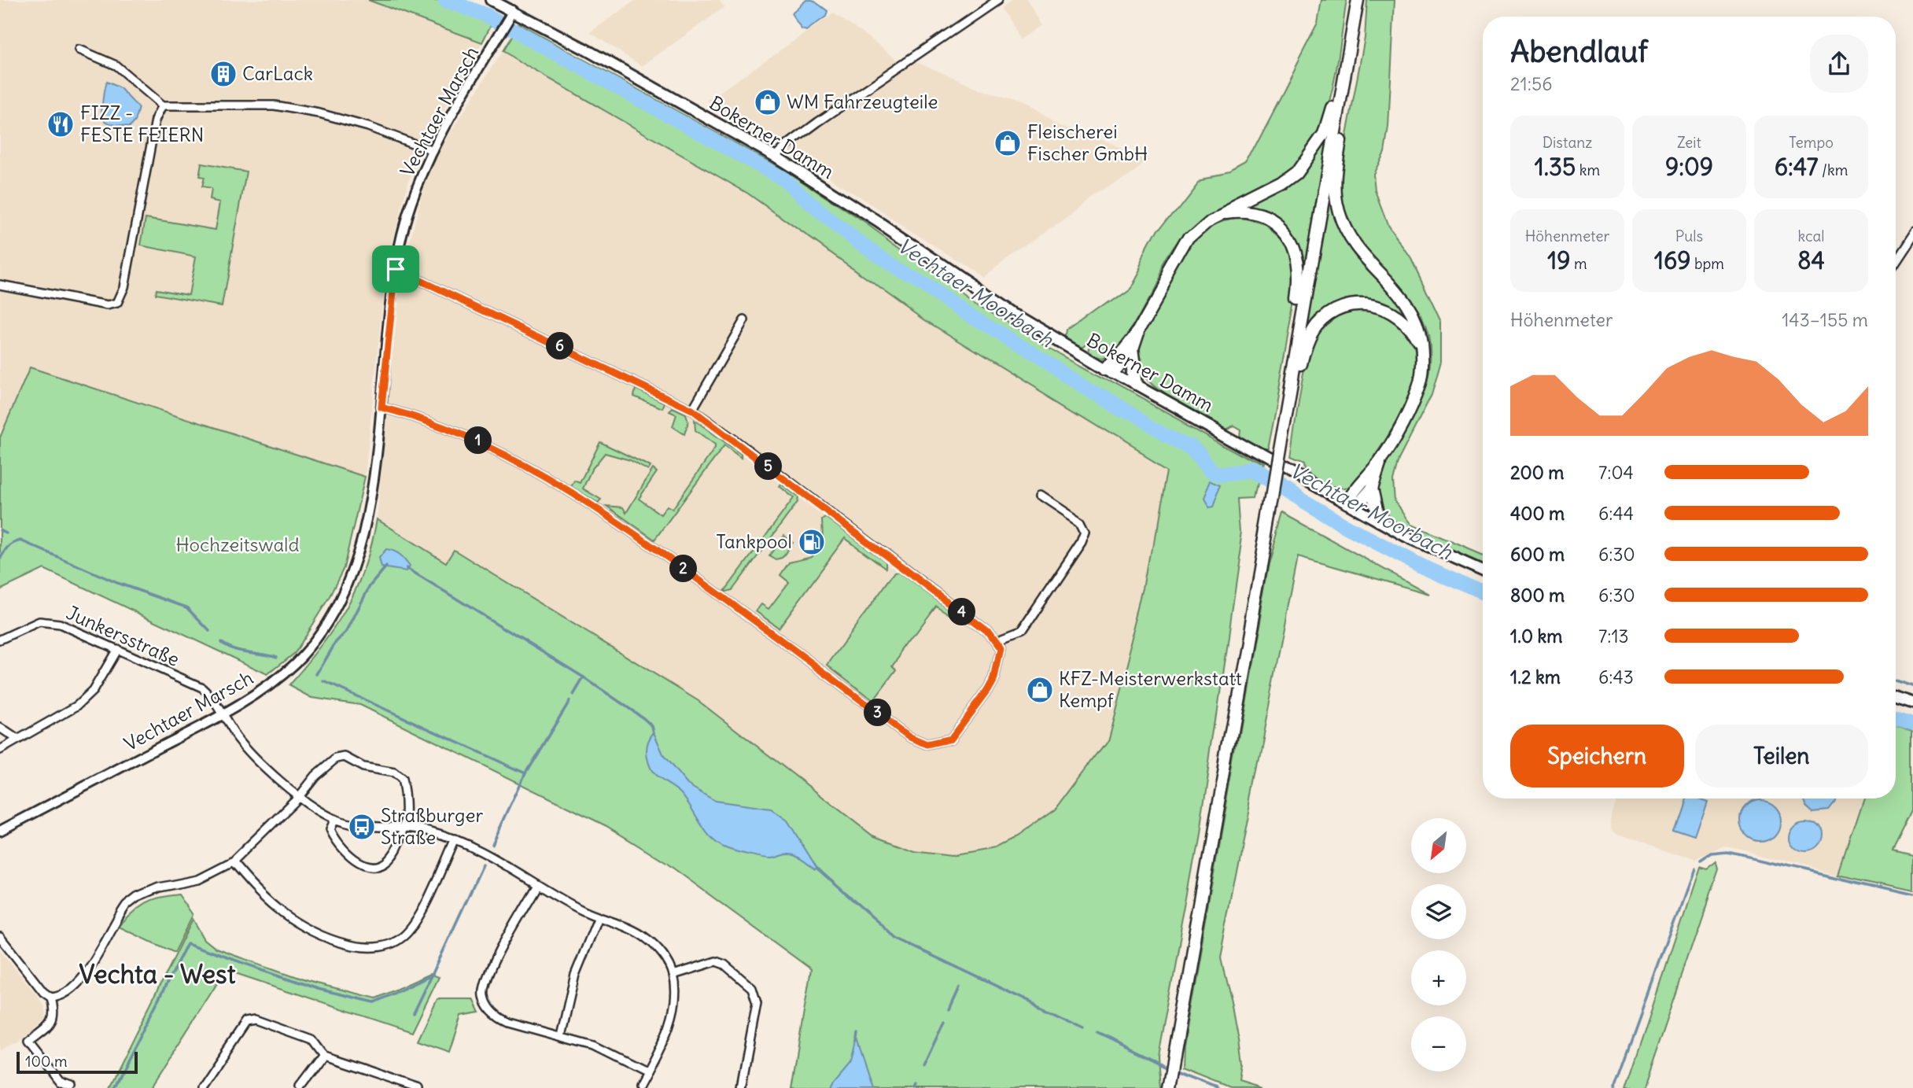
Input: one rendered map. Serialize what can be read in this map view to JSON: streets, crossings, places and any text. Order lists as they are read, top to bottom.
{
  "streets": {
    "main road": ["Bokerner Damm"],
    "street": ["Vechtaer Marsch", "Junkersstraße"]
  },
  "crossings": [
    ["Vechtaer Marsch", "Bokerner Damm"],
    ["Vechtaer Marsch", "Junkersstraße"]
  ],
  "districts": ["Vechta - West"],
  "water": ["Vechtaer Moorbach"],
  "parks": ["Hochzeitswald"],
  "places": {
    "building": ["CarLack"],
    "shop": ["WM Fahrzeugteile", "Fleischerei Fischer GmbH", "KFZ-Meisterwerkstatt Kempf"],
    "restaurant": ["FIZZ - FESTE FEIERN"],
    "fuel station": ["Tankpool"],
    "bus stop": ["Straßburger Straße"]
  },
  "scale_bar": "100 m",
  "north": "bottom left",
  "page": {
    "heading": ["Abendlauf", "21:56"],
    "stats": [
      ["Distanz", "1.35 km"],
      ["Zeit", "9:09"],
      ["Tempo", "6:47 /km"],
      ["Höhenmeter", "19 m"],
      ["Puls", "169 bpm"],
      ["kcal", "84"]
    ],
    "chart": ["Höhenmeter", "143–155 m"],
    "pins": [
      "6",
      "1",
      "5",
      "2",
      "4",
      "3"
    ],
    "list": [
      {
        "name": "200 m",
        "note": "7:04"
      },
      {
        "name": "400 m",
        "note": "6:44"
      },
      {
        "name": "600 m",
        "note": "6:30"
      },
      {
        "name": "800 m",
        "note": "6:30"
      },
      {
        "name": "1.0 km",
        "note": "7:13"
      },
      {
        "name": "1.2 km",
        "note": "6:43"
      }
    ],
    "buttons": ["Speichern", "Teilen"],
    "map_buttons": ["+", "−"],
    "scale": "100 m"
  }
}
